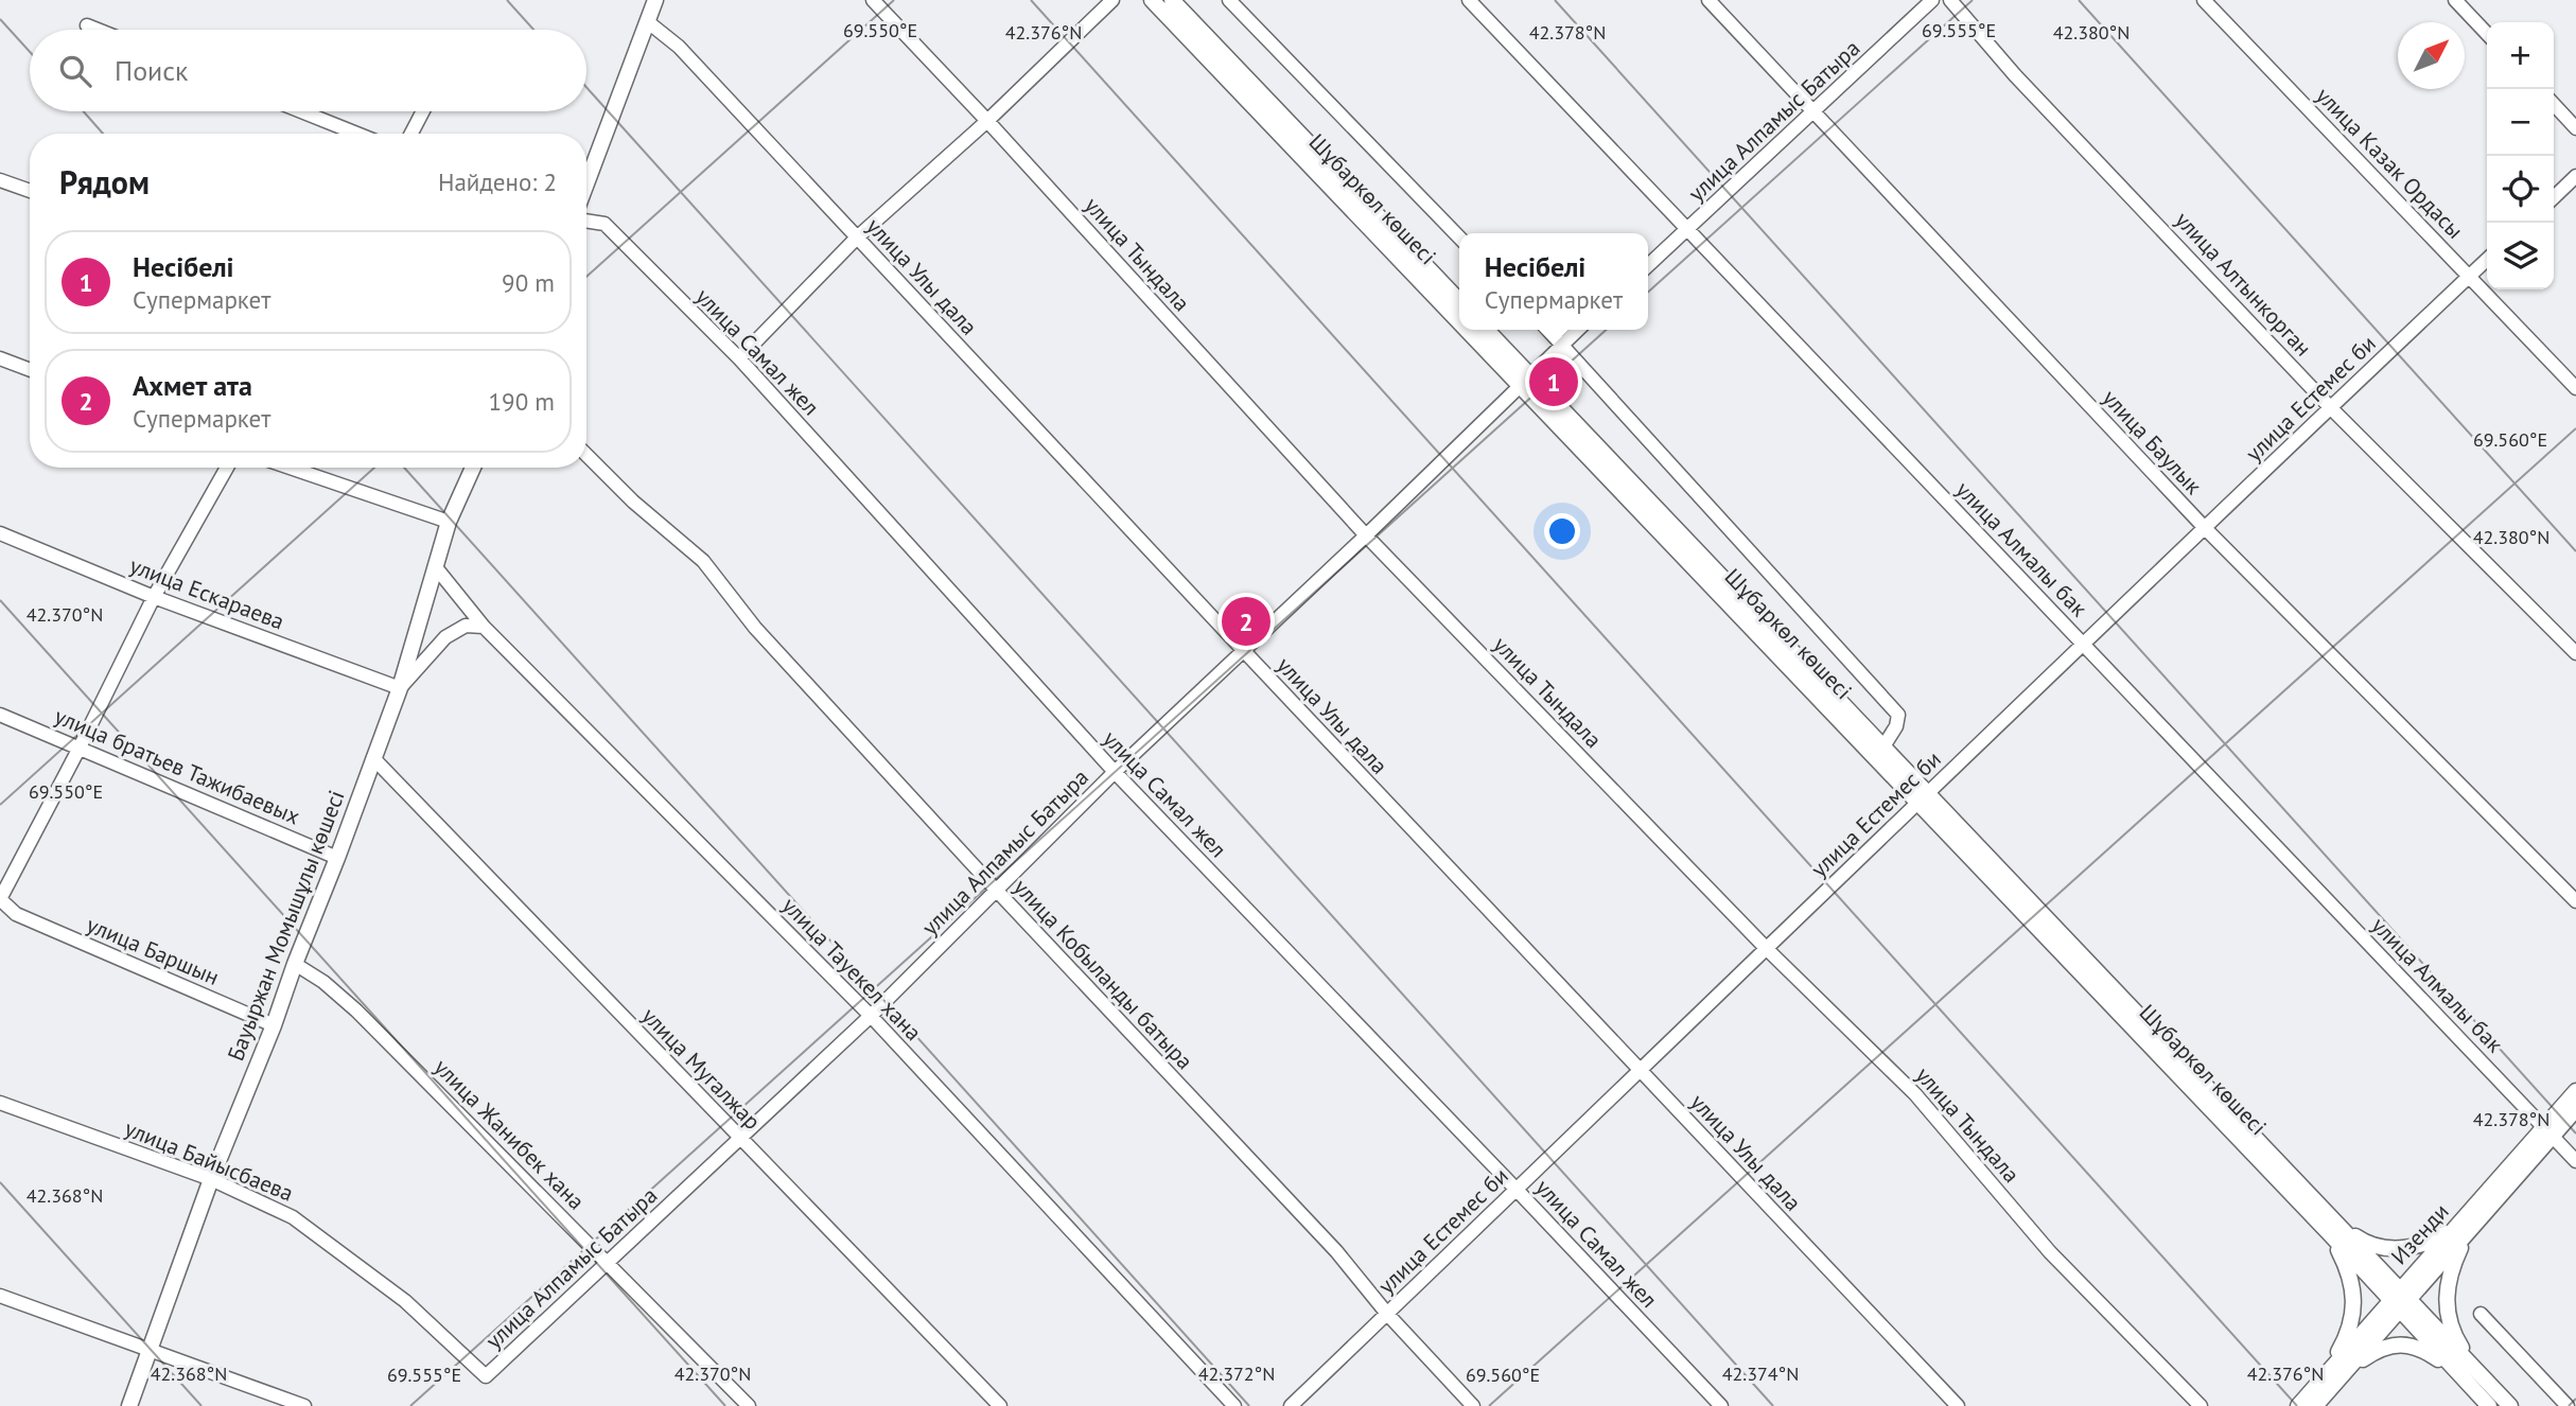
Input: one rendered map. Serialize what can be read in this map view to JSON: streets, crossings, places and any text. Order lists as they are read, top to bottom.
{
  "streets": {
    "street": [
      "улица Алпамыс Батыра",
      "улица Казак Ордасы",
      "Шұбаркөл көшесі",
      "улица Тындала",
      "улица Улы дала",
      "улица Алтынкорган",
      "улица Самал жел",
      "улица Естемес би",
      "улица Баулык",
      "улица Алмалы бак",
      "улица Ескараева",
      "улица братьев Тажибаевых",
      "Бауыржан Момышұлы көшесі",
      "улица Баршын",
      "улица Тауекел хана",
      "улица Кобыланды батыра",
      "улица Мугалжар",
      "улица Жанибек хана",
      "улица Байысбаева",
      "Изенди"
    ]
  },
  "crossings": [
    ["улица Алпамыс Батыра", "Шұбаркөл көшесі"],
    ["улица Алпамыс Батыра", "улица Тындала"],
    ["улица Алпамыс Батыра", "улица Улы дала"],
    ["улица Алпамыс Батыра", "улица Самал жел"],
    ["улица Алпамыс Батыра", "улица Баулык"],
    ["улица Алпамыс Батыра", "улица Алмалы бак"],
    ["улица Алпамыс Батыра", "улица Тауекел хана"],
    ["улица Алпамыс Батыра", "улица Кобыланды батыра"],
    ["улица Алпамыс Батыра", "улица Мугалжар"],
    ["улица Алпамыс Батыра", "улица Жанибек хана"],
    ["улица Алпамыс Батыра", "улица Байысбаева"],
    ["улица Казак Ордасы", "улица Естемес би"],
    ["Шұбаркөл көшесі", "улица Естемес би"],
    ["Шұбаркөл көшесі", "Изенди"],
    ["улица Тындала", "улица Естемес би"],
    ["улица Улы дала", "улица Естемес би"],
    ["улица Алтынкорган", "улица Естемес би"],
    ["улица Самал жел", "улица Естемес би"],
    ["улица Естемес би", "улица Баулык"],
    ["улица Естемес би", "улица Алмалы бак"],
    ["улица Естемес би", "улица Кобыланды батыра"],
    ["улица Алмалы бак", "Изенди"],
    ["улица Ескараева", "Бауыржан Момышұлы көшесі"],
    ["улица братьев Тажибаевых", "Бауыржан Момышұлы көшесі"],
    ["Бауыржан Момышұлы көшесі", "улица Баршын"],
    ["Бауыржан Момышұлы көшесі", "улица Тауекел хана"],
    ["Бауыржан Момышұлы көшесі", "улица Мугалжар"],
    ["Бауыржан Момышұлы көшесі", "улица Жанибек хана"],
    ["Бауыржан Момышұлы көшесі", "улица Байысбаева"]
  ],
  "north": "top right",
  "page": {
    "map_buttons": ["+", "−"],
    "search": "Поиск",
    "heading": ["Рядом", "Найдено: 2"],
    "list": [
      {
        "mark": "1",
        "name": "Несібелі",
        "note": "Супермаркет",
        "value": "90 m"
      },
      {
        "mark": "2",
        "name": "Ахмет ата",
        "note": "Супермаркет",
        "value": "190 m"
      }
    ],
    "popup": ["Несібелі", "Супермаркет"],
    "pins": ["1", "2"]
  },
  "coordinates": [
    "69.555°E",
    "69.550°E",
    "42.376°N",
    "42.378°N",
    "42.380°N",
    "69.560°E",
    "42.370°N",
    "42.368°N",
    "42.372°N",
    "42.374°N"
  ]
}
